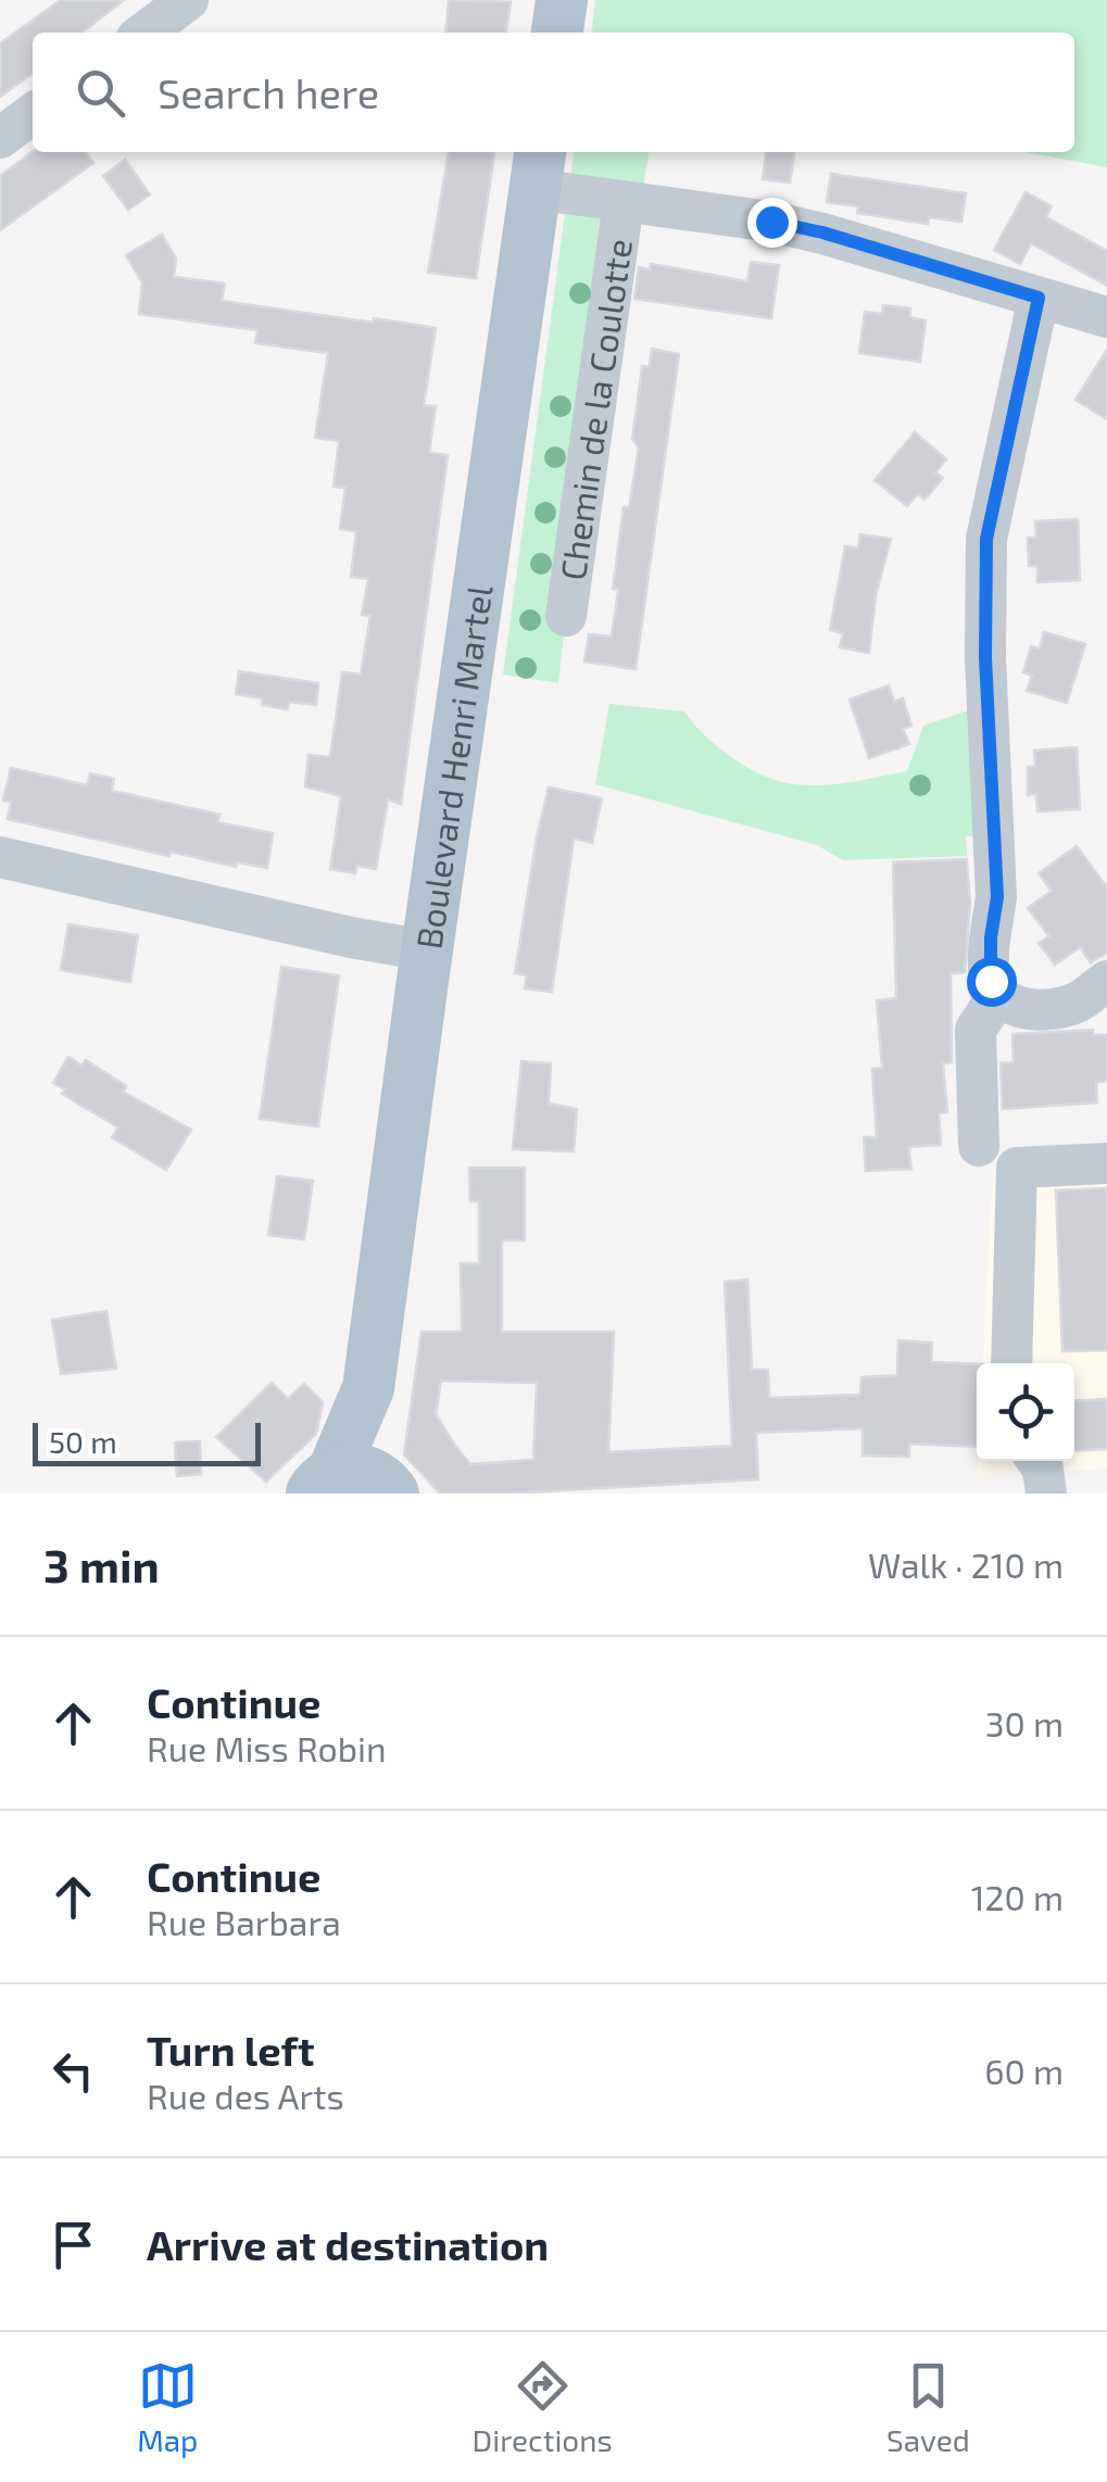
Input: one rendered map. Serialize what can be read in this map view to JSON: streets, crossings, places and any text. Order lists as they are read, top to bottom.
{
  "streets": {
    "main road": ["Boulevard Henri Martel"],
    "street": ["Chemin de la Coulotte"]
  },
  "scale_bar": "50 m",
  "page": {
    "search": "Search here",
    "scale": "50 m",
    "heading": ["3 min", "Walk · 210 m"],
    "list": [
      ["Continue", "Rue Miss Robin", "30 m"],
      ["Continue", "Rue Barbara", "120 m"],
      ["Turn left", "Rue des Arts", "60 m"],
      "Arrive at destination"
    ],
    "nav": ["Map", "Directions", "Saved"]
  }
}
